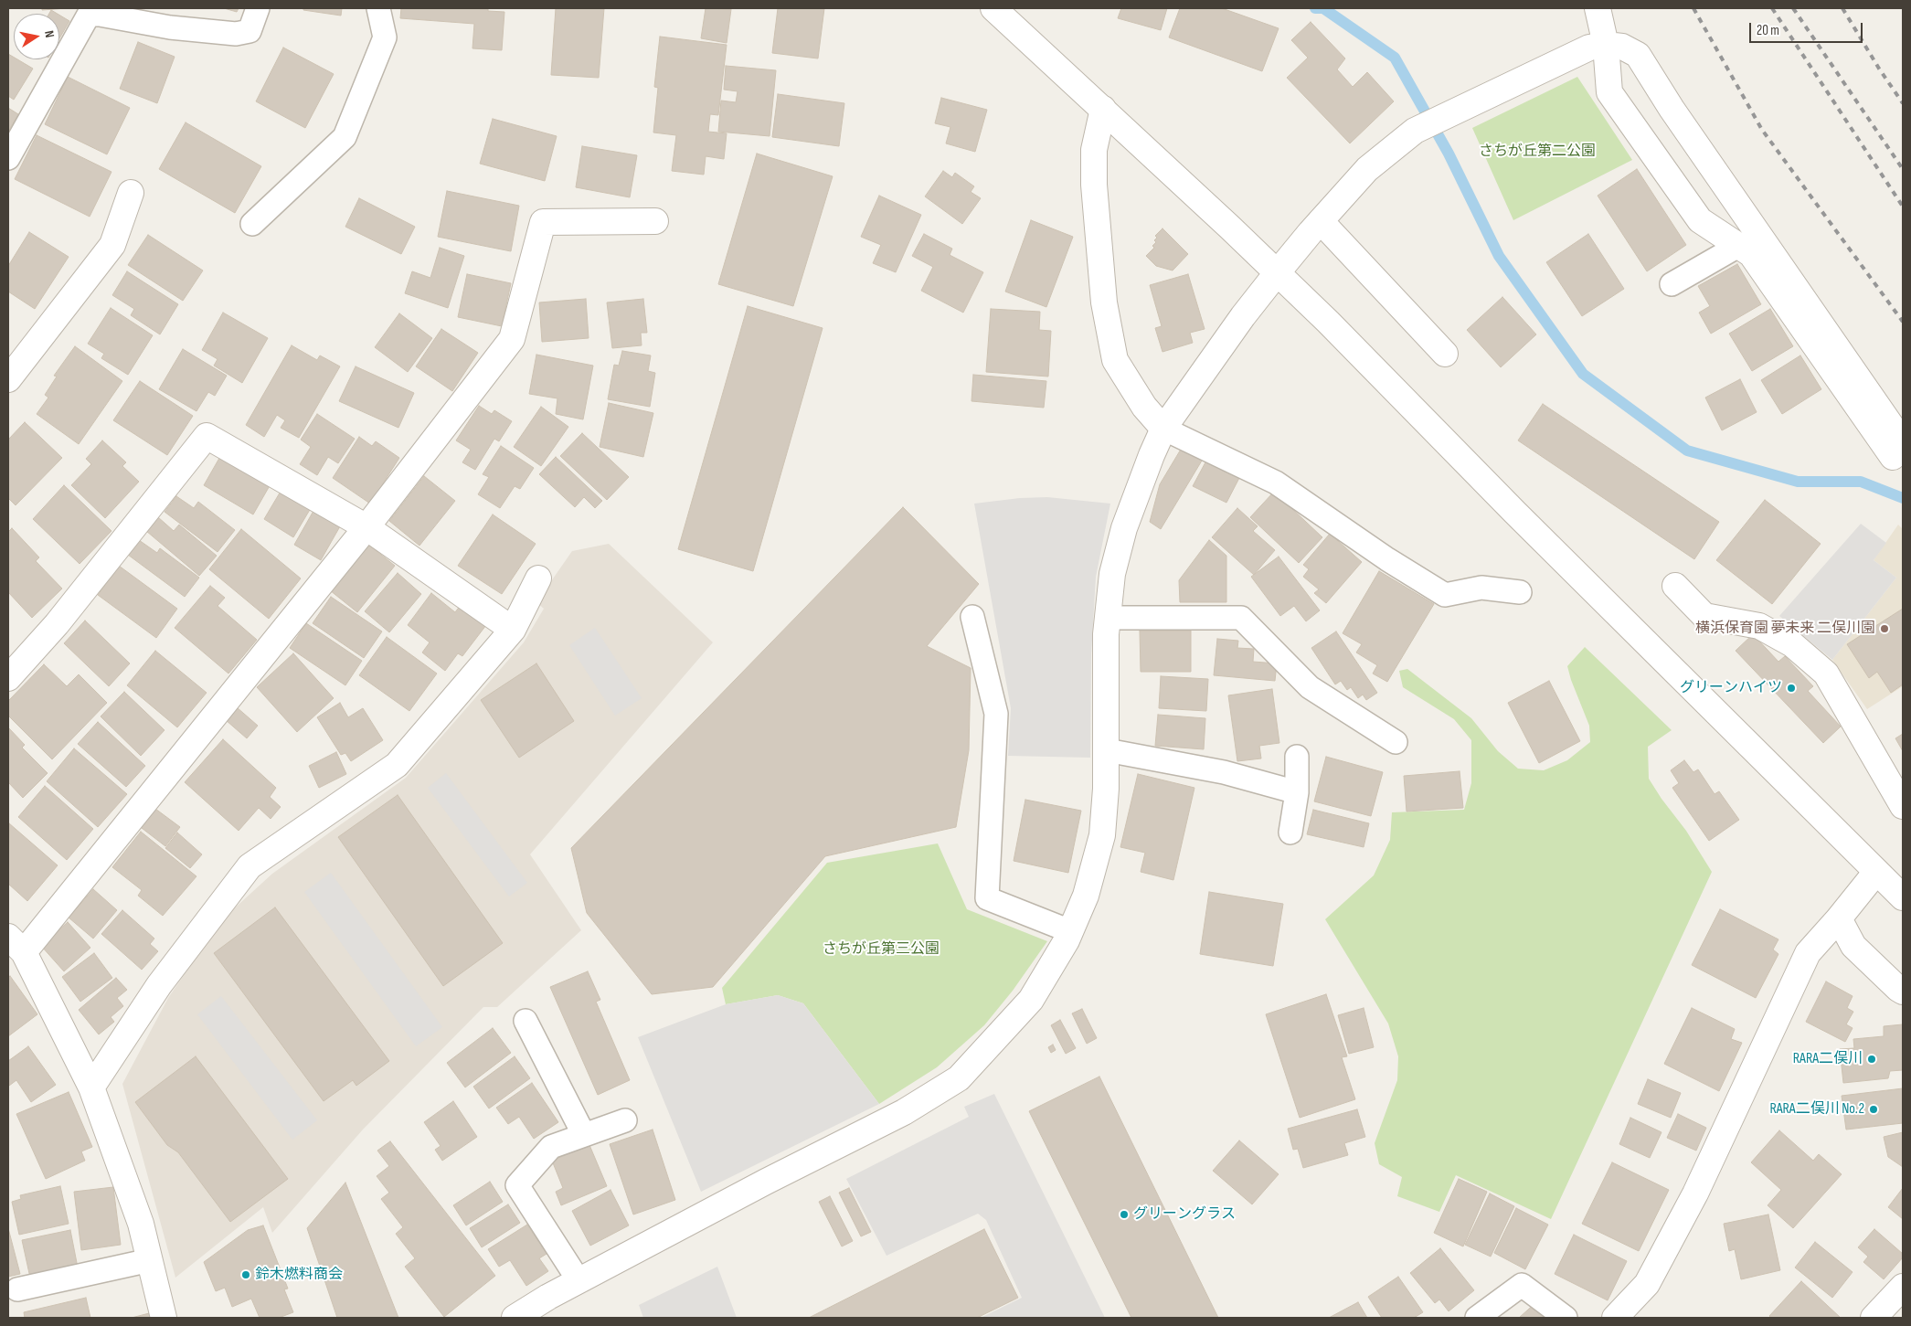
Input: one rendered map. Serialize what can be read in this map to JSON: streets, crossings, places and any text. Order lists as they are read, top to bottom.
{
  "parks": ["さちが丘第二公園", "さちが丘第三公園"],
  "places": [
    "横浜保育園 夢未来 二俣川園",
    "グリーンハイツ",
    "RARA二俣川",
    "RARA二俣川 No.2",
    "グリーングラス",
    "鈴木燃料商会"
  ],
  "scale_bar": "20 m",
  "north": "right"
}
